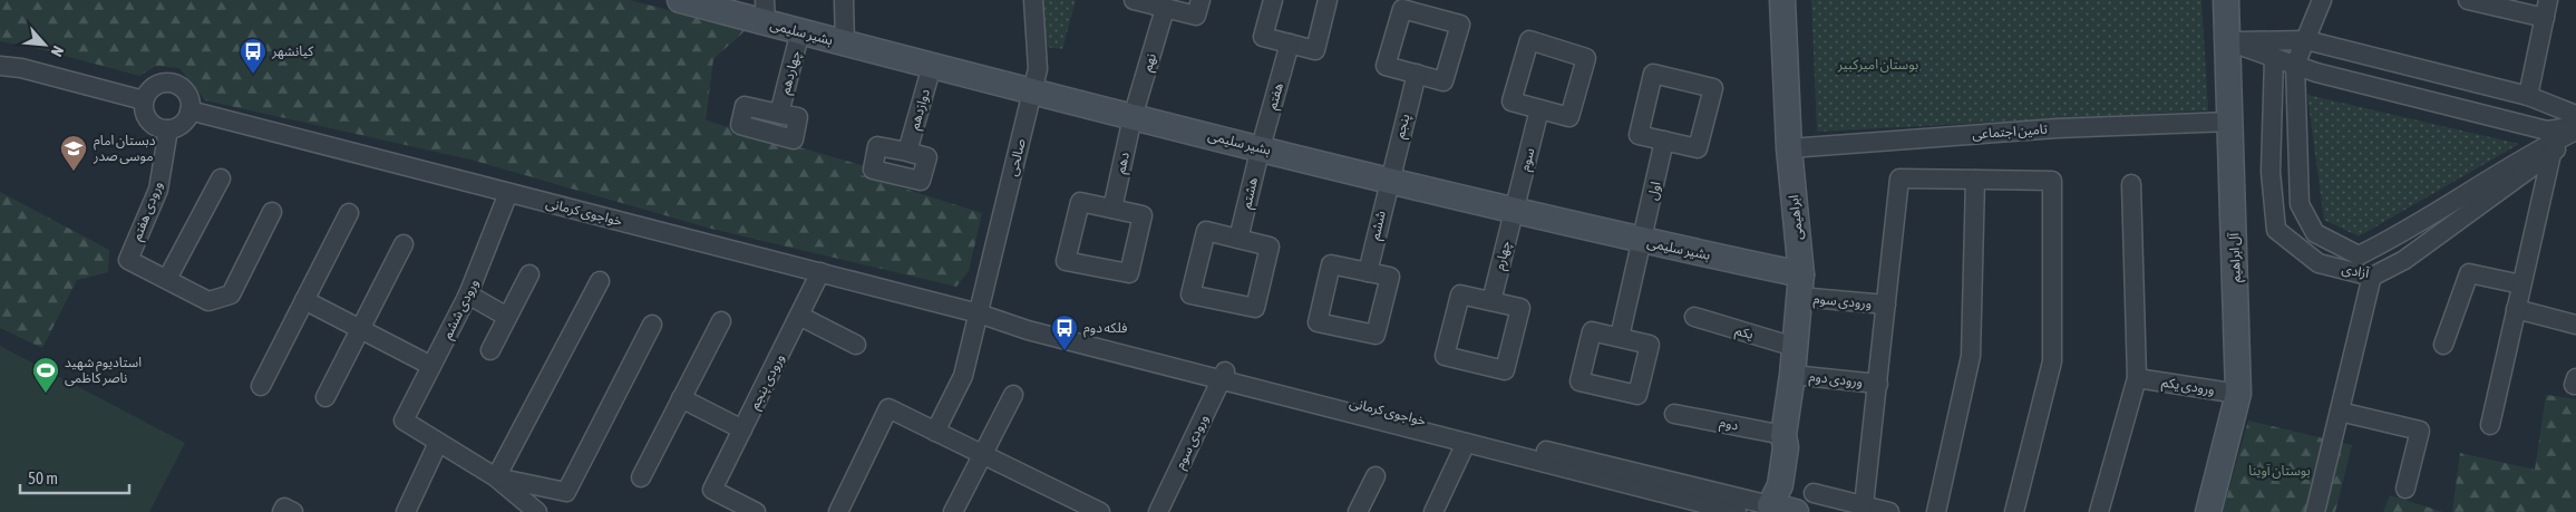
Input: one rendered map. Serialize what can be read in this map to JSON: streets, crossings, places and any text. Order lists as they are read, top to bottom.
{
  "streets": {
    "main road": [
      "بشیر سلیمی",
      "خواجوی کرمانی",
      "ابراهیمی",
      "آل ابراهیم"
    ],
    "street": [
      "نهم",
      "چهاردهم",
      "هفتم",
      "دوازدهم",
      "پنجم",
      "تامین اجتماعی",
      "صالحی",
      "سوم",
      "دهم",
      "اول",
      "هشتم",
      "ورودی هفتم",
      "ششم",
      "چهارم",
      "آزادی",
      "ورودی سوم",
      "ورودی ششم",
      "یکم",
      "ورودی دوم",
      "ورودی پنجم",
      "ورودی یکم",
      "دوم"
    ]
  },
  "crossings": [
    ["بشیر سلیمی", "نهم"],
    ["بشیر سلیمی", "چهاردهم"],
    ["بشیر سلیمی", "هفتم"],
    ["بشیر سلیمی", "دوازدهم"],
    ["بشیر سلیمی", "پنجم"],
    ["بشیر سلیمی", "صالحی"],
    ["بشیر سلیمی", "سوم"],
    ["بشیر سلیمی", "دهم"],
    ["بشیر سلیمی", "اول"],
    ["بشیر سلیمی", "هشتم"],
    ["بشیر سلیمی", "ابراهیمی"],
    ["بشیر سلیمی", "ششم"],
    ["بشیر سلیمی", "چهارم"],
    ["بشیر سلیمی", "ورودی سوم"],
    ["نهم", "دهم"],
    ["هفتم", "هشتم"],
    ["پنجم", "ششم"],
    ["تامین اجتماعی", "ابراهیمی"],
    ["تامین اجتماعی", "آل ابراهیم"],
    ["صالحی", "خواجوی کرمانی"],
    ["سوم", "چهارم"],
    ["ورودی هفتم", "خواجوی کرمانی"],
    ["خواجوی کرمانی", "ابراهیمی"],
    ["خواجوی کرمانی", "ورودی سوم"],
    ["خواجوی کرمانی", "ورودی ششم"],
    ["خواجوی کرمانی", "ورودی پنجم"],
    ["ابراهیمی", "ورودی سوم"],
    ["ابراهیمی", "یکم"],
    ["ابراهیمی", "ورودی دوم"],
    ["ابراهیمی", "دوم"],
    ["آل ابراهیم", "ورودی یکم"]
  ],
  "parks": ["بوستان امیرکبیر", "بوستان آوینا"],
  "places": {
    "bus stop": ["کیانشهر", "فلکه دوم"],
    "school or university": ["دبستان امام موسی صدر"],
    "sports": ["استادیوم شهید ناصر کاظمی"]
  },
  "scale_bar": "50 m",
  "north": "bottom right"
}
